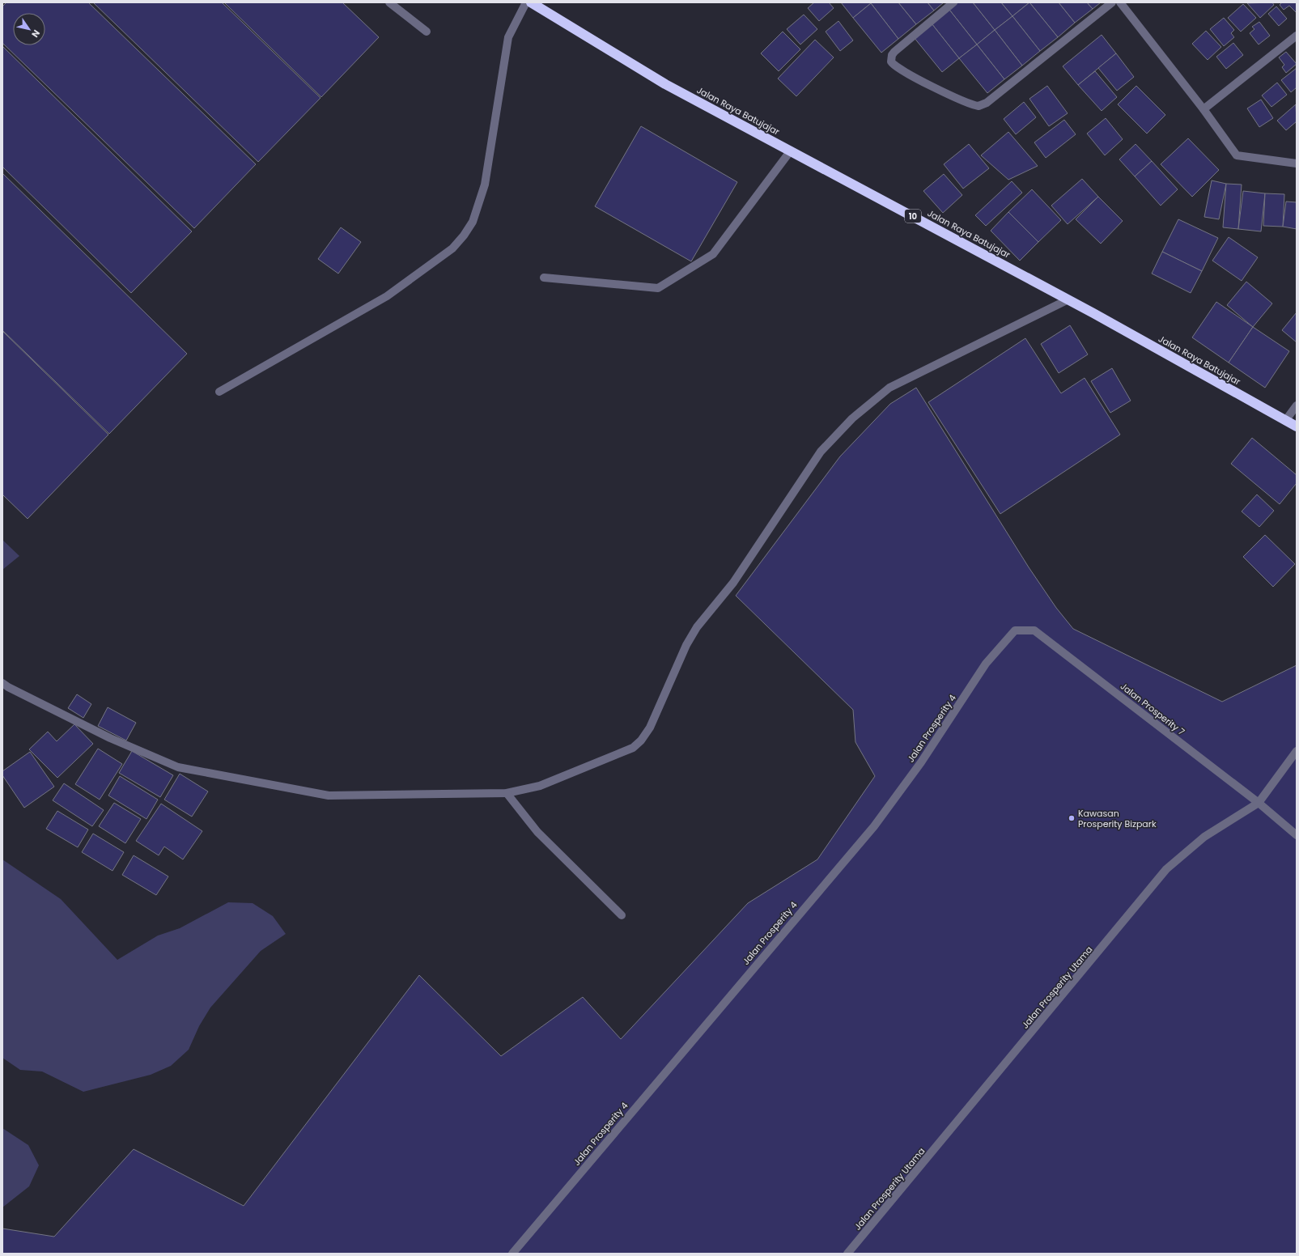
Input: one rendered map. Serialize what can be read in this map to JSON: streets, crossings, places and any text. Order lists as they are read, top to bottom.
{
  "streets": {
    "highway": ["Jalan Raya Batujajar", "10"],
    "street": ["Jalan Prosperity 7", "Jalan Prosperity 4", "Jalan Prosperity Utama"]
  },
  "crossings": [
    ["Jalan Prosperity 7", "Jalan Prosperity 4"],
    ["Jalan Prosperity 7", "Jalan Prosperity Utama"]
  ],
  "places": ["Kawasan Prosperity Bizpark"],
  "north": "bottom right"
}
